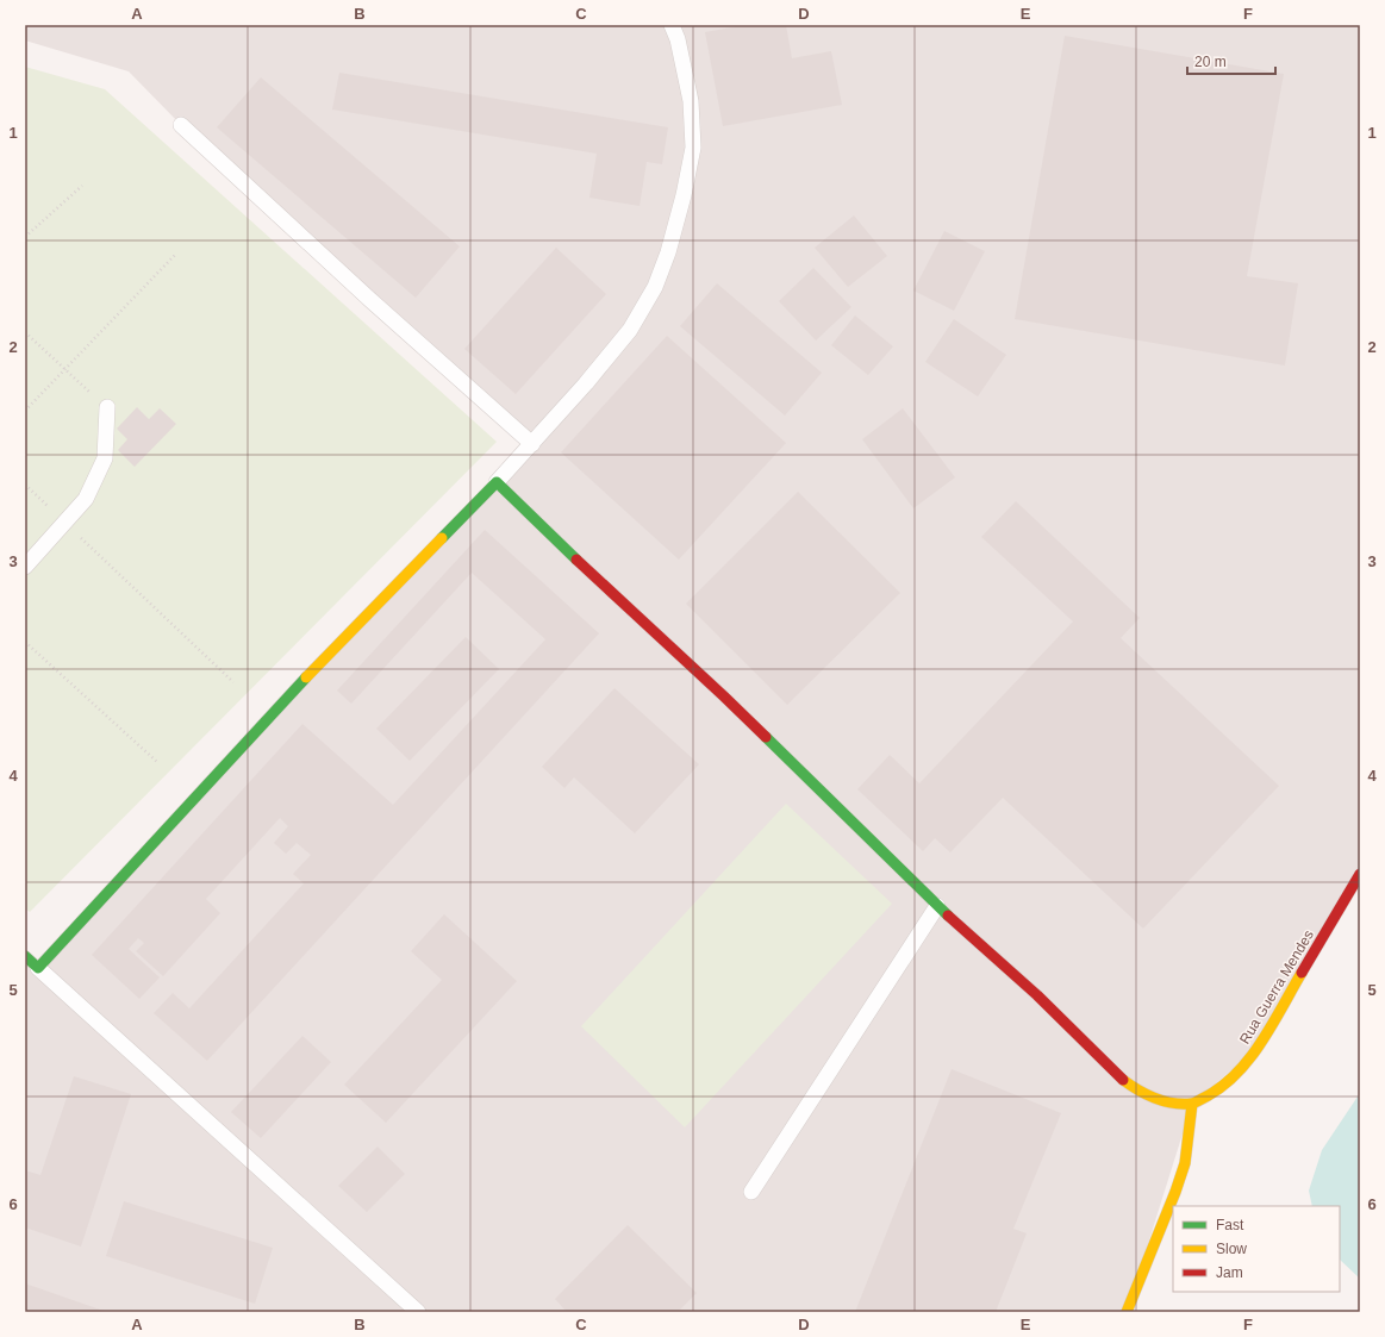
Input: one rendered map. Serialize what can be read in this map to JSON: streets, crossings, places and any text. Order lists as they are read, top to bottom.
{
  "streets": {
    "street": ["Rua Guerra Mendes"]
  },
  "legend": ["Fast", "Slow", "Jam"],
  "scale_bar": "20 m",
  "grid": {
    "columns": [
      "A",
      "B",
      "C",
      "D",
      "E",
      "F"
    ],
    "rows": [
      "1",
      "2",
      "3",
      "4",
      "5",
      "6"
    ]
  }
}
